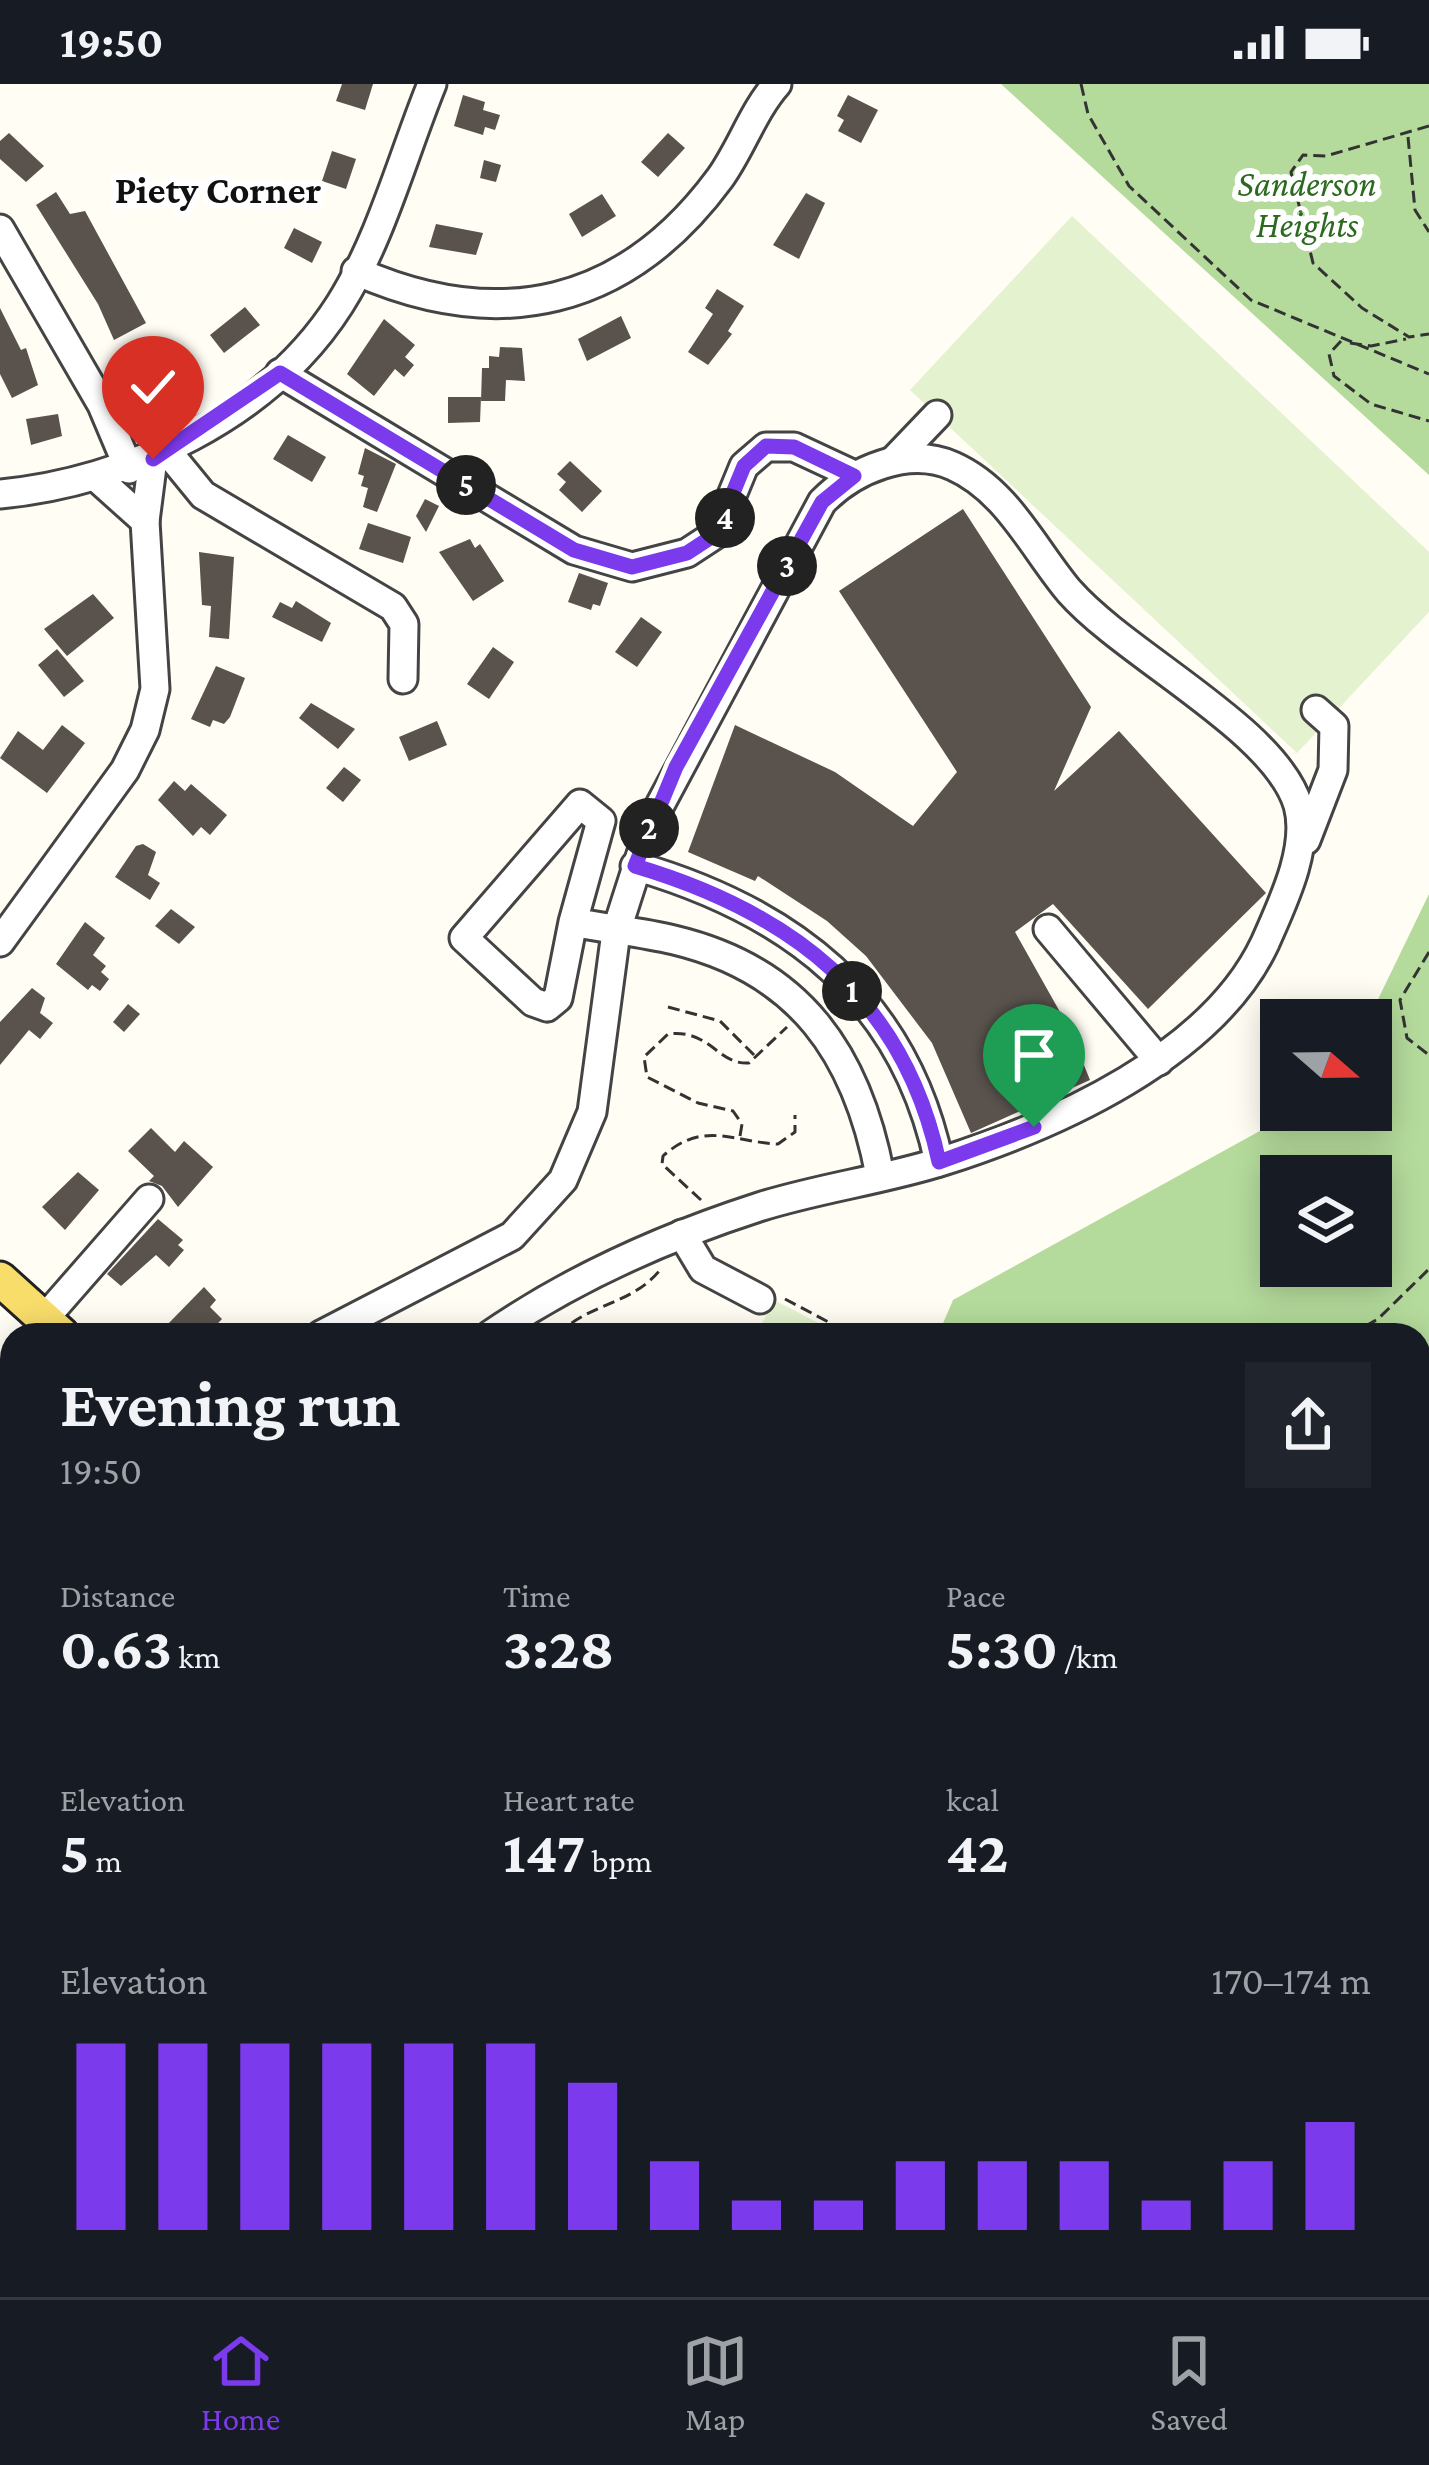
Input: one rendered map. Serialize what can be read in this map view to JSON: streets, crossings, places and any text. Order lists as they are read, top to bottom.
{
  "districts": ["Piety Corner"],
  "parks": ["Sanderson Heights"],
  "north": "right",
  "page": {
    "status": "19:50",
    "pins": [
      "5",
      "4",
      "3",
      "2",
      "1"
    ],
    "heading": ["Evening run", "19:50"],
    "stats": [
      ["Distance", "0.63 km"],
      ["Time", "3:28"],
      ["Pace", "5:30 /km"],
      ["Elevation", "5 m"],
      ["Heart rate", "147 bpm"],
      ["kcal", "42"]
    ],
    "chart": ["Elevation", "170–174 m"],
    "tabs": ["Home", "Map", "Saved"]
  }
}
